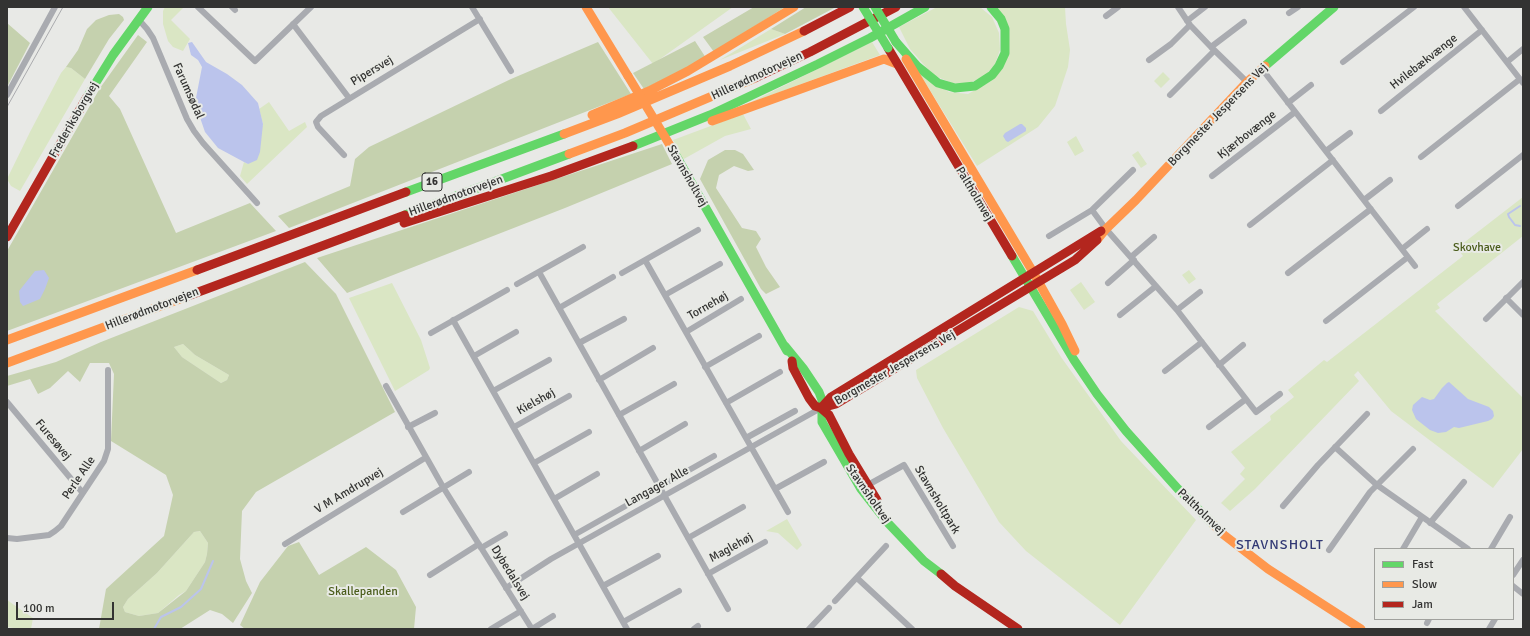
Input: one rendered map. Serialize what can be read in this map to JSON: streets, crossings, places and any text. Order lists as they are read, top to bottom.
{
  "streets": {
    "main road": [
      "Hillerødmotorvejen",
      "Borgmester Jespersens Vej",
      "Frederiksborgvej",
      "Stavnsholtvej",
      "16",
      "Paltholmvej"
    ],
    "street": [
      "Hvilebækvænge",
      "Pipersvej",
      "Farumsødal",
      "Kjærbovænge",
      "Tornehøj",
      "Kielshøj",
      "Furesøvej",
      "Perle Alle",
      "Langager Alle",
      "V M Amdrupvej",
      "Stavnsholtpark",
      "Maglehøj",
      "Dybedalsvej"
    ]
  },
  "crossings": [
    ["Farumsødal", "Frederiksborgvej"],
    ["Borgmester Jespersens Vej", "Kjærbovænge"],
    ["Borgmester Jespersens Vej", "Stavnsholtvej"],
    ["Borgmester Jespersens Vej", "Paltholmvej"],
    ["Borgmester Jespersens Vej", "Langager Alle"],
    ["Stavnsholtvej", "Langager Alle"],
    ["Stavnsholtvej", "Stavnsholtpark"],
    ["Tornehøj", "Langager Alle"],
    ["Kielshøj", "Langager Alle"],
    ["Furesøvej", "Perle Alle"],
    ["Langager Alle", "Maglehøj"],
    ["Langager Alle", "Dybedalsvej"],
    ["V M Amdrupvej", "Dybedalsvej"]
  ],
  "districts": ["STAVNSHOLT"],
  "parks": ["Skovhave", "Skallepanden"],
  "legend": ["Fast", "Slow", "Jam"],
  "scale_bar": "100 m"
}
